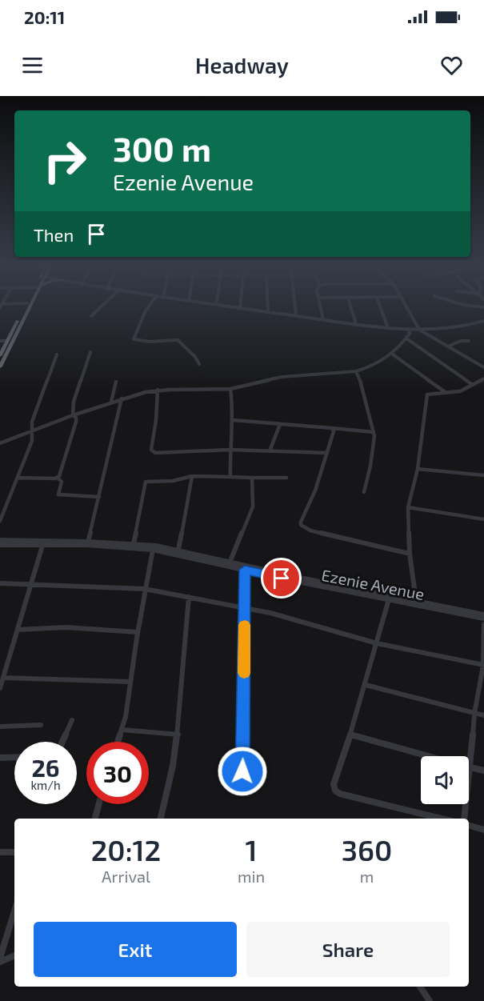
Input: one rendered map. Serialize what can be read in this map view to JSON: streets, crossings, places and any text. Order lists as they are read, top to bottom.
{
  "streets": {
    "street": ["Ezenie Avenue"]
  },
  "page": {
    "status": "20:11",
    "header": "Headway",
    "turn": ["300 m", "Ezenie Avenue"],
    "then": "Then",
    "speed": "26 km/h",
    "limit": "30",
    "eta": [
      "20:12",
      "Arrival",
      "1",
      "min",
      "360",
      "m"
    ],
    "buttons": ["Exit", "Share"]
  }
}
